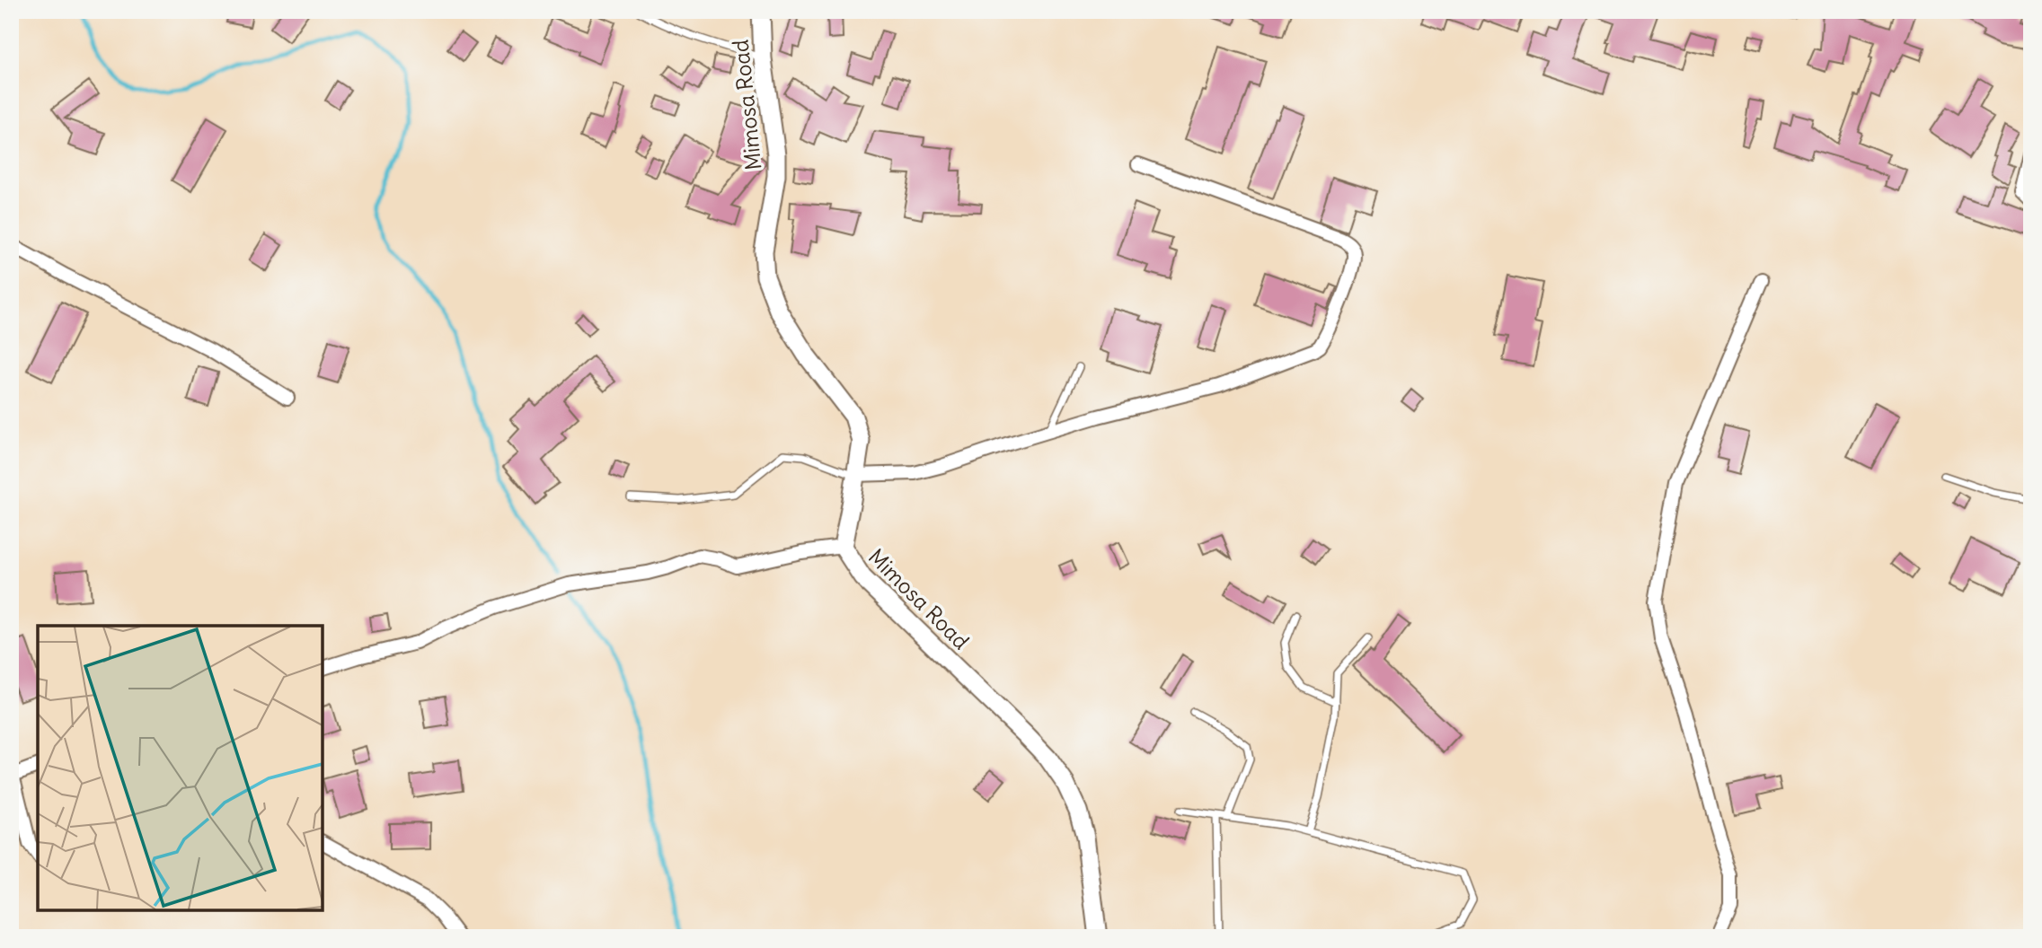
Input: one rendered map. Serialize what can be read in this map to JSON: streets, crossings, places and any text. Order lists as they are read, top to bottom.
{
  "streets": {
    "street": ["Mimosa Road"]
  }
}
